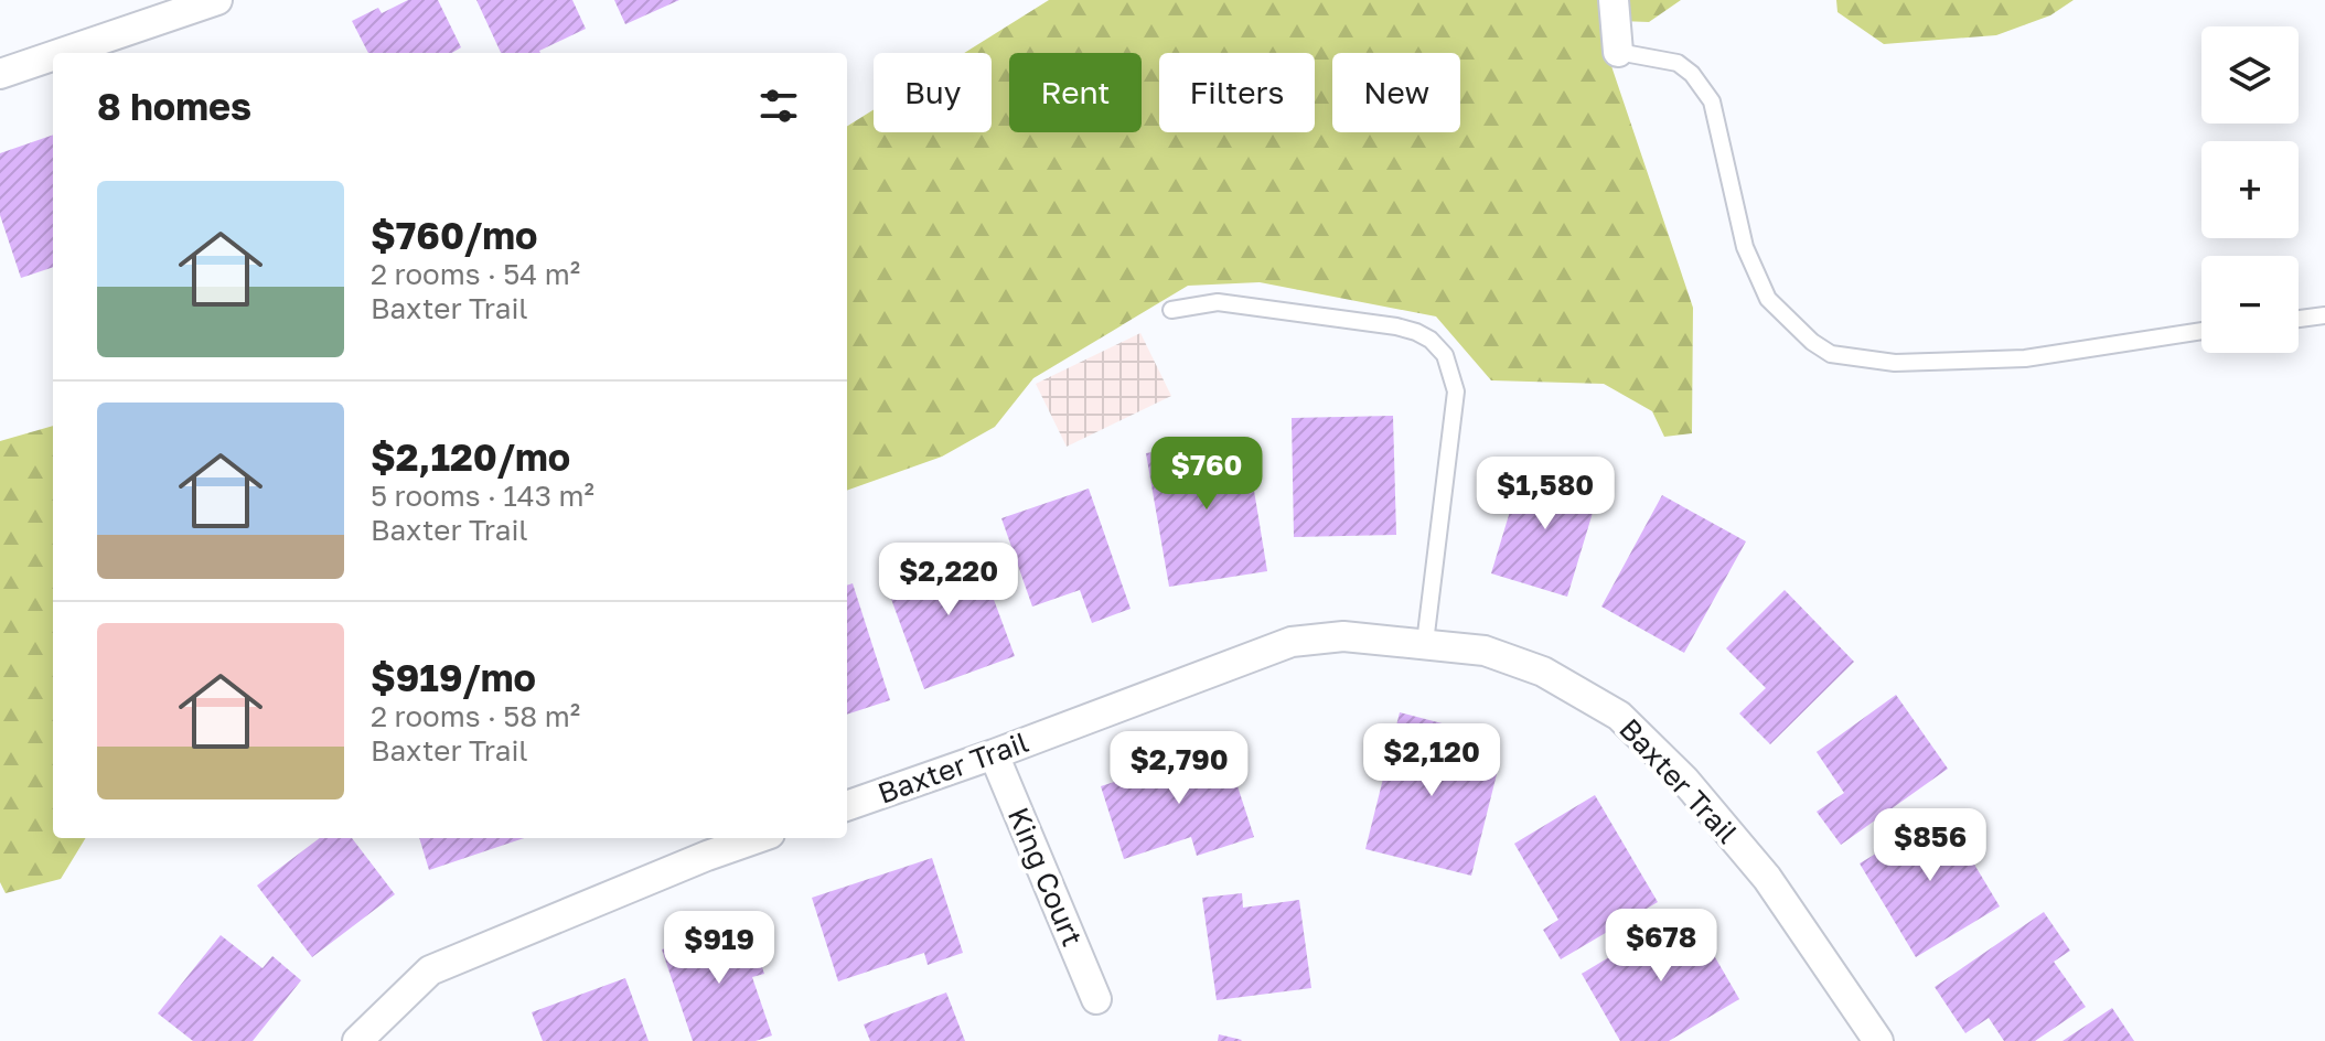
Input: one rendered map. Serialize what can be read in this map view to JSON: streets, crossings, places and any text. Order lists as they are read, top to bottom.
{
  "streets": {
    "street": ["Baxter Trail", "King Court"]
  },
  "crossings": [
    ["Baxter Trail", "King Court"]
  ],
  "page": {
    "map_buttons": ["+", "−"],
    "chip": [
      "Buy",
      "Rent",
      "Filters",
      "New"
    ],
    "heading": "8 homes",
    "list": [
      {
        "name": "$760/mo",
        "note": "2 rooms · 54 m² · Baxter Trail"
      },
      {
        "name": "$2,120/mo",
        "note": "5 rooms · 143 m² · Baxter Trail"
      },
      {
        "name": "$919/mo",
        "note": "2 rooms · 58 m² · Baxter Trail"
      }
    ],
    "price": [
      "$760",
      "$1,580",
      "$2,220",
      "$2,120",
      "$2,790",
      "$856",
      "$678",
      "$919"
    ]
  }
}
